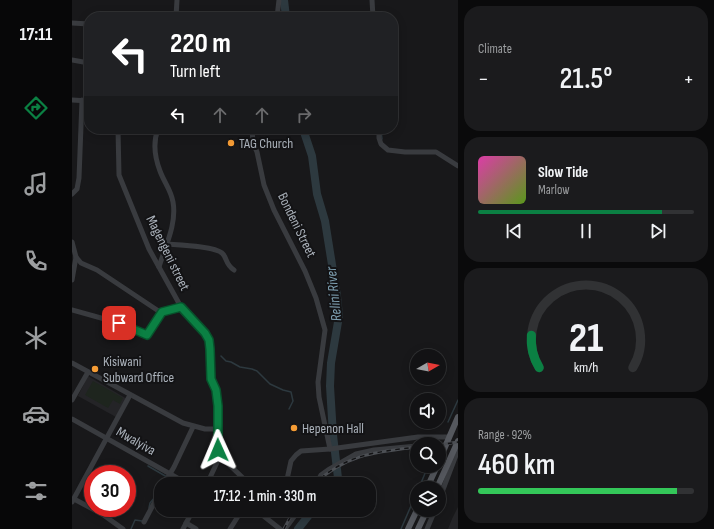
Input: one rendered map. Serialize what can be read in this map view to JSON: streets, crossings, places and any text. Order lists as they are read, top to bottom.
{
  "streets": {
    "street": ["Bondeni Street", "Magengeni street", "Mwalyiva"]
  },
  "water": ["Relini River"],
  "places": ["TAG Church", "Kisiwani Subward Office", "Hepenon Hall"],
  "north": "right",
  "page": {
    "tabs": "17:11",
    "tile": [
      "Climate",
      ["Range · 92%", "460 km"]
    ],
    "turn": ["220 m", "Turn left"],
    "heat": ["−", "21.5°", "+"],
    "song": ["Slow Tide", "Marlow"],
    "limit": "30",
    "trip": "17:12 · 1 min · 330 m",
    "gauge": ["21", "km/h"]
  }
}
